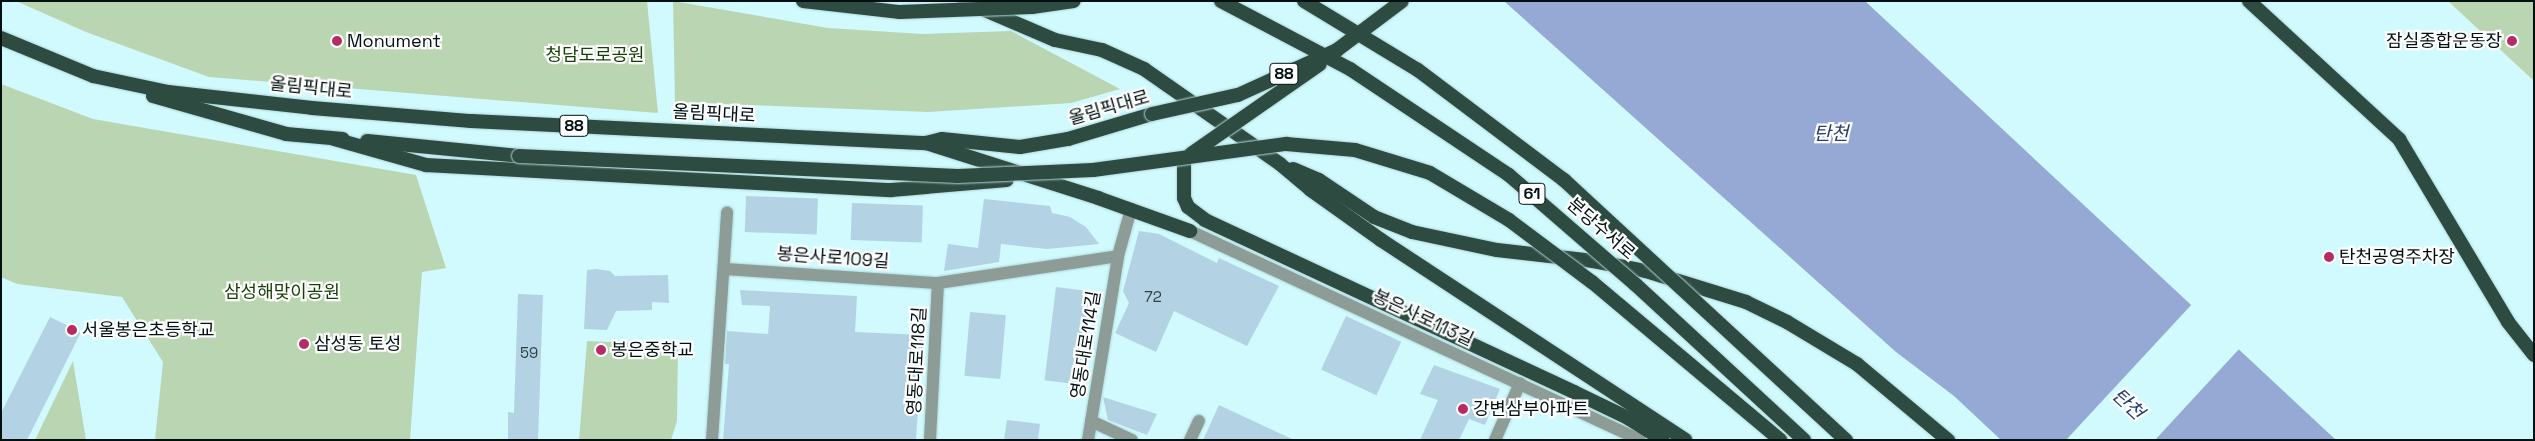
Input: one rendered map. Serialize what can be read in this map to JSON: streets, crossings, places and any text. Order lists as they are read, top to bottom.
{
  "streets": {
    "highway": [
      "88",
      "올림픽대로",
      "61",
      "분당수서로"
    ],
    "street": [
      "봉은사로109길",
      "봉은사로113길",
      "영동대로114길",
      "영동대로118길"
    ]
  },
  "crossings": [
    ["봉은사로109길", "영동대로118길"]
  ],
  "water": ["탄천"],
  "parks": ["청담도로공원", "삼성해맞이공원"],
  "places": [
    "Monument",
    "잠실종합운동장",
    "탄천공영주차장",
    "서울봉은초등학교",
    "삼성동 토성",
    "봉은중학교",
    "강변삼부아파트"
  ],
  "house_numbers": ["72", "59"]
}
